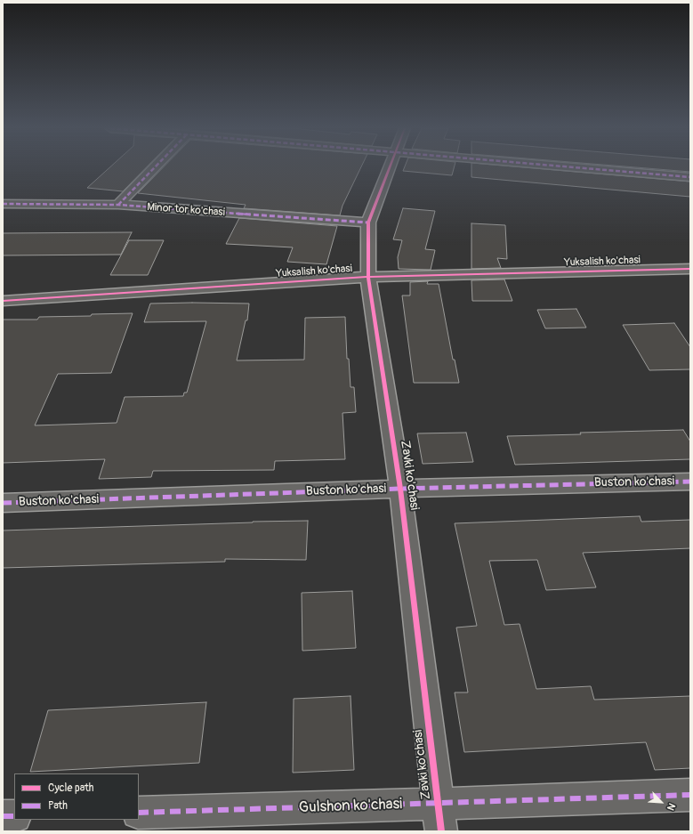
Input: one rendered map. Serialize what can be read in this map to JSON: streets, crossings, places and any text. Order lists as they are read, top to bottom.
{
  "streets": {
    "street": [
      "Minor tor ko'chasi",
      "Yuksalish ko'chasi",
      "Zavki ko'chasi",
      "Buston ko'chasi",
      "Gulshon ko'chasi"
    ]
  },
  "crossings": [
    ["Minor tor ko'chasi", "Zavki ko'chasi"],
    ["Yuksalish ko'chasi", "Zavki ko'chasi"],
    ["Zavki ko'chasi", "Buston ko'chasi"],
    ["Zavki ko'chasi", "Gulshon ko'chasi"]
  ],
  "legend": ["Cycle path", "Path"],
  "north": "bottom right"
}
